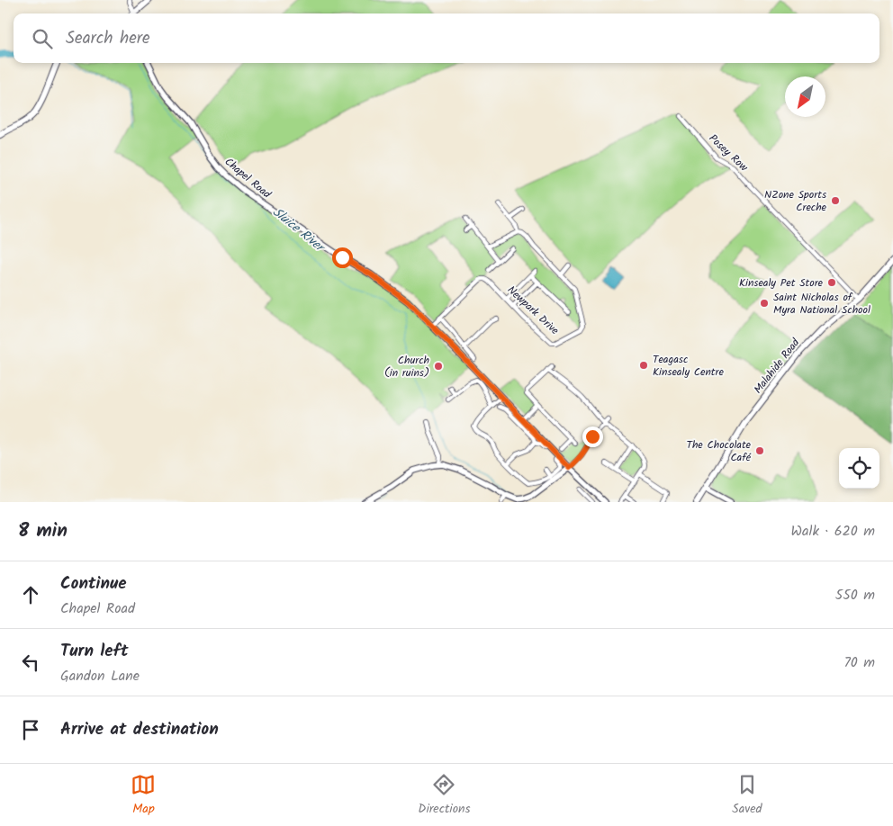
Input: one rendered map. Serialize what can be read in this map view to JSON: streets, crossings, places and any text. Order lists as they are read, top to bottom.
{
  "streets": {
    "main road": ["Malahide Road"],
    "street": ["Posey Row", "Chapel Road", "Newpark Drive"]
  },
  "crossings": [
    ["Posey Row", "Malahide Road"],
    ["Chapel Road", "Newpark Drive"]
  ],
  "water": ["Sluice River"],
  "places": [
    "NZone Sports Creche",
    "Kinsealy Pet Store",
    "Saint Nicholas of Myra National School",
    "Teagasc Kinsealy Centre",
    "Church (in ruins)",
    "The Chocolate Café"
  ],
  "north": "bottom left",
  "page": {
    "search": "Search here",
    "heading": ["8 min", "Walk · 620 m"],
    "list": [
      ["Continue", "Chapel Road", "550 m"],
      ["Turn left", "Gandon Lane", "70 m"],
      "Arrive at destination"
    ],
    "nav": ["Map", "Directions", "Saved"]
  }
}
